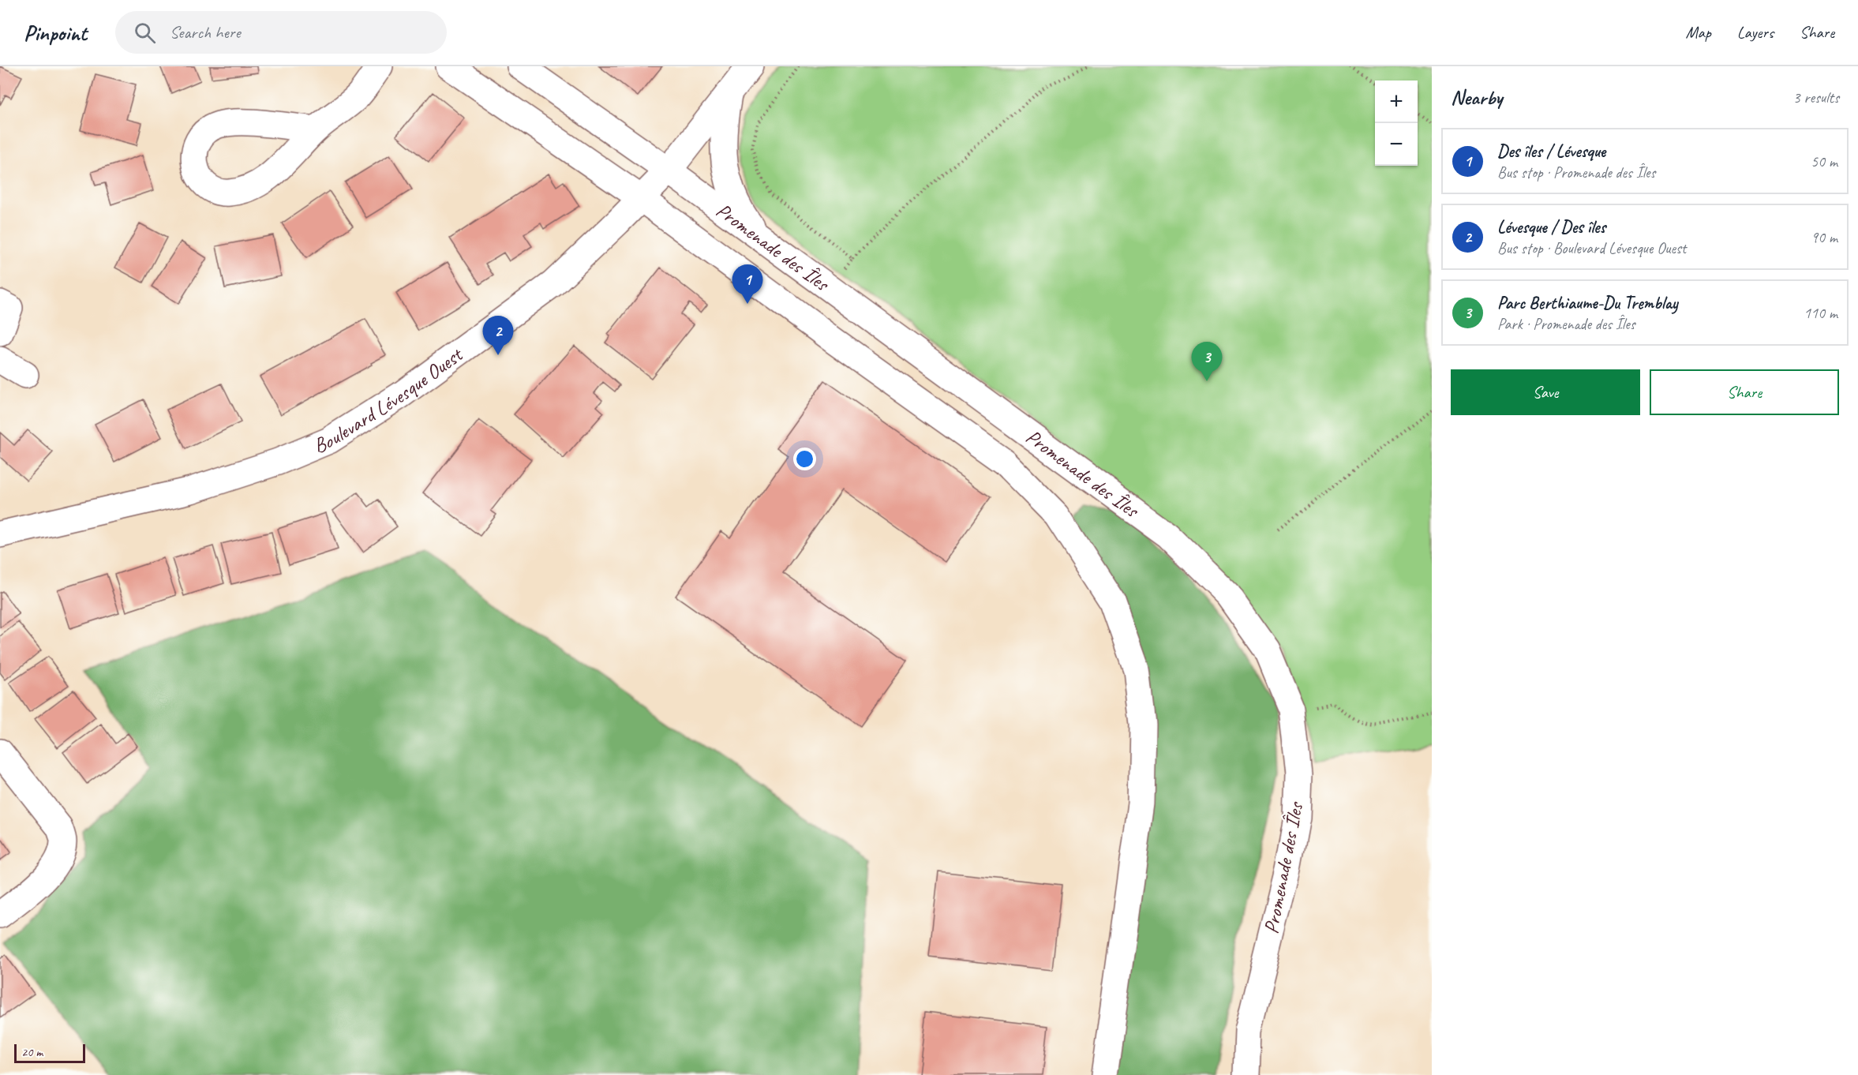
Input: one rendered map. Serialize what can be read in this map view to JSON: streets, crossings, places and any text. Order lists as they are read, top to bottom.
{
  "streets": {
    "street": ["Promenade des Îles", "Boulevard Lévesque Ouest"]
  },
  "crossings": [
    ["Promenade des Îles", "Boulevard Lévesque Ouest"]
  ],
  "scale_bar": "20 m",
  "page": {
    "header": "Pinpoint",
    "search": "Search here",
    "nav": ["Map", "Layers", "Share"],
    "heading": ["Nearby", "3 results"],
    "map_buttons": ["+", "−"],
    "list": [
      {
        "mark": "1",
        "name": "Des îles / Lévesque",
        "note": "Bus stop · Promenade des Îles",
        "value": "50 m"
      },
      {
        "mark": "2",
        "name": "Lévesque / Des îles",
        "note": "Bus stop · Boulevard Lévesque Ouest",
        "value": "90 m"
      },
      {
        "mark": "3",
        "name": "Parc Berthiaume-Du Tremblay",
        "note": "Park · Promenade des Îles",
        "value": "110 m"
      }
    ],
    "pins": ["1", "2", "3"],
    "buttons": ["Save", "Share"],
    "scale": "20 m"
  }
}
